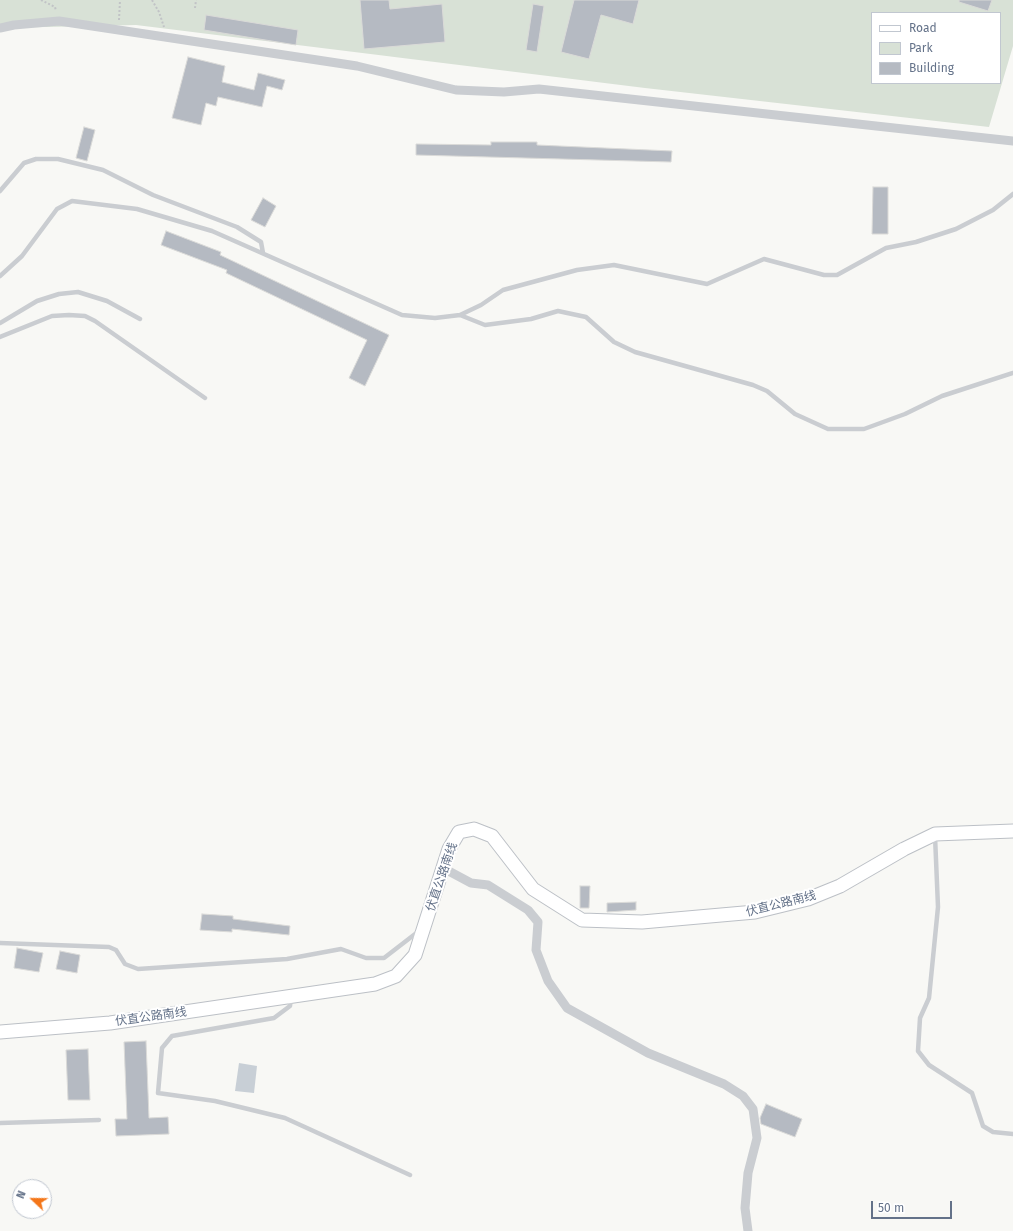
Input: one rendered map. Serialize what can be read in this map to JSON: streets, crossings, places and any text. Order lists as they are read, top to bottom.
{
  "streets": {
    "main road": ["伏直公路南线"]
  },
  "legend": ["Road", "Park", "Building"],
  "scale_bar": "50 m",
  "north": "left"
}
